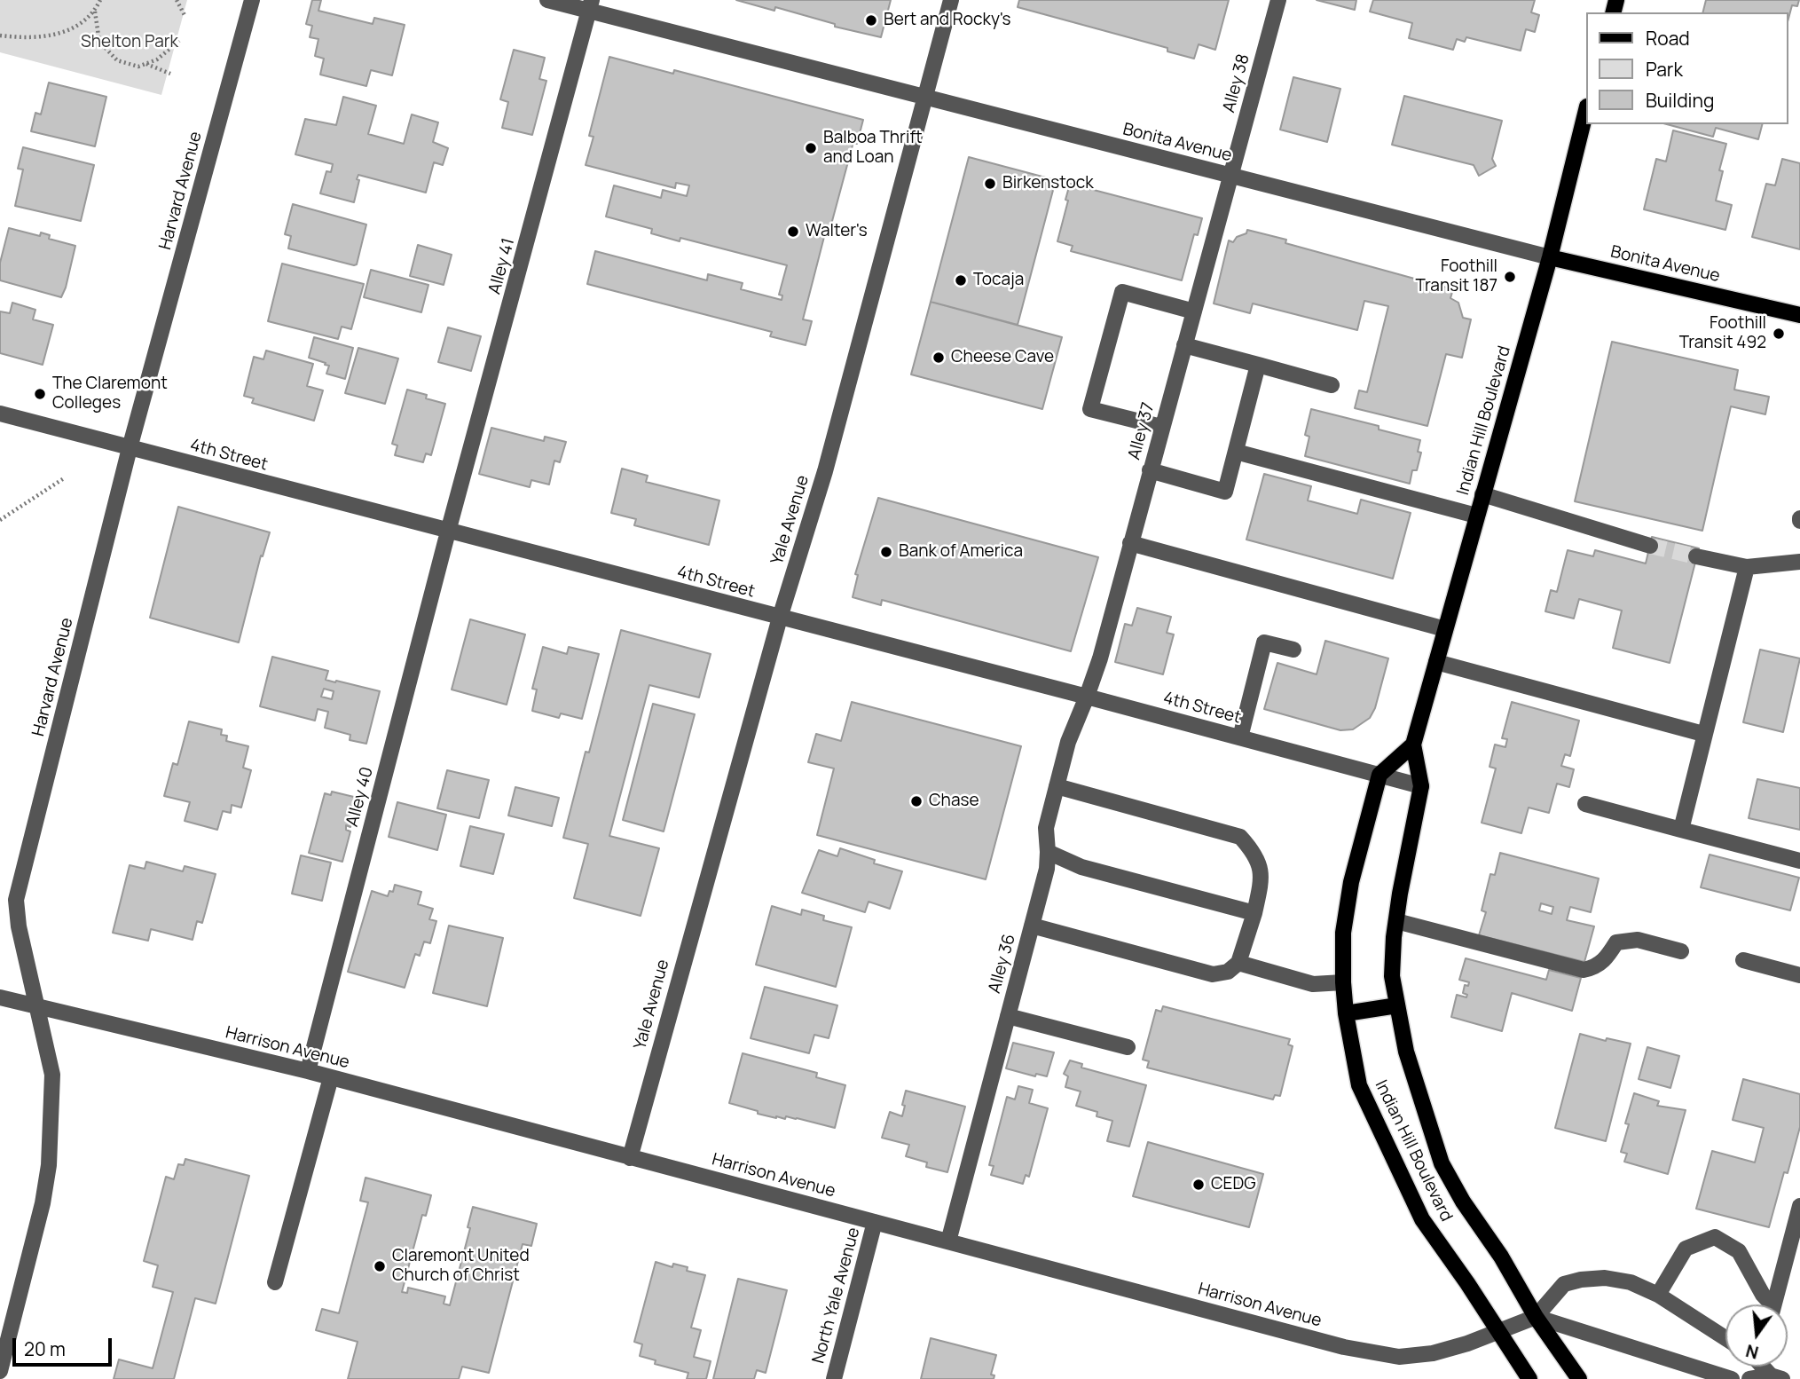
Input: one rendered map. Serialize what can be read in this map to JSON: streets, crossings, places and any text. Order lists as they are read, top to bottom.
{
  "streets": {
    "main road": ["Bonita Avenue", "Indian Hill Boulevard"],
    "street": [
      "Alley 38",
      "Harvard Avenue",
      "Alley 41",
      "Alley 37",
      "4th Street",
      "Yale Avenue",
      "Alley 40",
      "Alley 36",
      "Harrison Avenue",
      "North Yale Avenue"
    ]
  },
  "crossings": [
    ["Alley 38", "Bonita Avenue"],
    ["Alley 38", "Alley 37"],
    ["Bonita Avenue", "Alley 41"],
    ["Bonita Avenue", "Indian Hill Boulevard"],
    ["Bonita Avenue", "Alley 37"],
    ["Bonita Avenue", "Yale Avenue"],
    ["Harvard Avenue", "4th Street"],
    ["Harvard Avenue", "Harrison Avenue"],
    ["Alley 41", "4th Street"],
    ["Alley 41", "Alley 40"],
    ["Indian Hill Boulevard", "4th Street"],
    ["Indian Hill Boulevard", "Harrison Avenue"],
    ["Alley 37", "4th Street"],
    ["Alley 37", "Alley 36"],
    ["4th Street", "Yale Avenue"],
    ["4th Street", "Alley 40"],
    ["4th Street", "Alley 36"],
    ["Yale Avenue", "Harrison Avenue"],
    ["Alley 40", "Harrison Avenue"],
    ["Alley 36", "Harrison Avenue"],
    ["Harrison Avenue", "North Yale Avenue"]
  ],
  "parks": ["Shelton Park"],
  "places": [
    "Bert and Rocky's",
    "Balboa Thrift and Loan",
    "Birkenstock",
    "Walter's",
    "Foothill Transit 187",
    "Tocaja",
    "Foothill Transit 492",
    "Cheese Cave",
    "The Claremont Colleges",
    "Bank of America",
    "Chase",
    "CEDG",
    "Claremont United Church of Christ"
  ],
  "legend": ["Road", "Park", "Building"],
  "scale_bar": "20 m",
  "north": "bottom"
}
